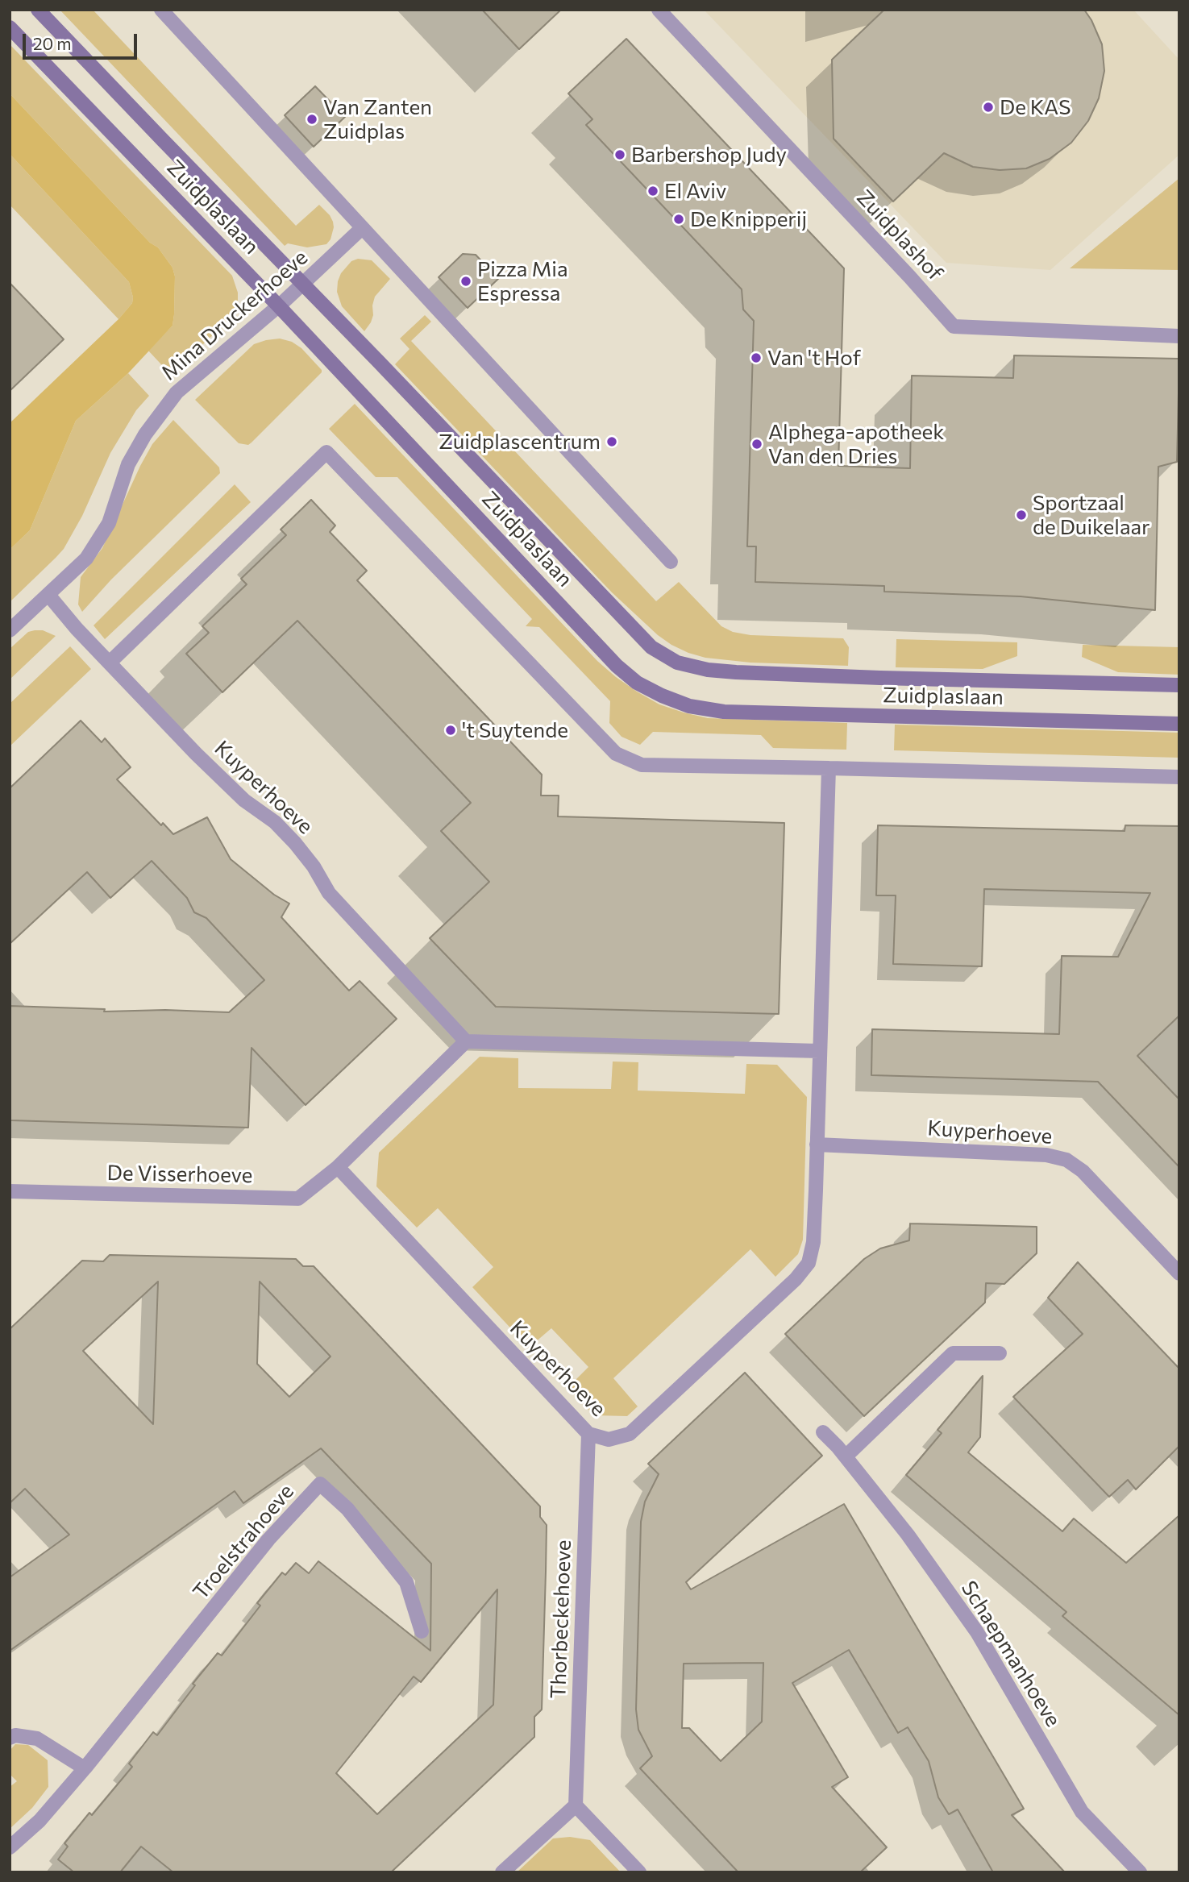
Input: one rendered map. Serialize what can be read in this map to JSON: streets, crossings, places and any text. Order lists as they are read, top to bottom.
{
  "streets": {
    "street": [
      "Zuidplaslaan",
      "Zuidplashof",
      "Mina Druckerhoeve",
      "Kuyperhoeve",
      "De Visserhoeve",
      "Troelstrahoeve",
      "Thorbeckehoeve",
      "Schaepmanhoeve"
    ]
  },
  "crossings": [
    ["Zuidplaslaan", "Mina Druckerhoeve"],
    ["Mina Druckerhoeve", "Kuyperhoeve"],
    ["Kuyperhoeve", "De Visserhoeve"],
    ["Kuyperhoeve", "Thorbeckehoeve"]
  ],
  "places": [
    "De KAS",
    "Van Zanten Zuidplas",
    "Barbershop Judy",
    "El Aviv",
    "De Knipperij",
    "Pizza Mia Espressa",
    "Van 't Hof",
    "Zuidplascentrum",
    "Alphega-apotheek Van den Dries",
    "Sportzaal de Duikelaar",
    "'t Suytende"
  ],
  "scale_bar": "20 m"
}
